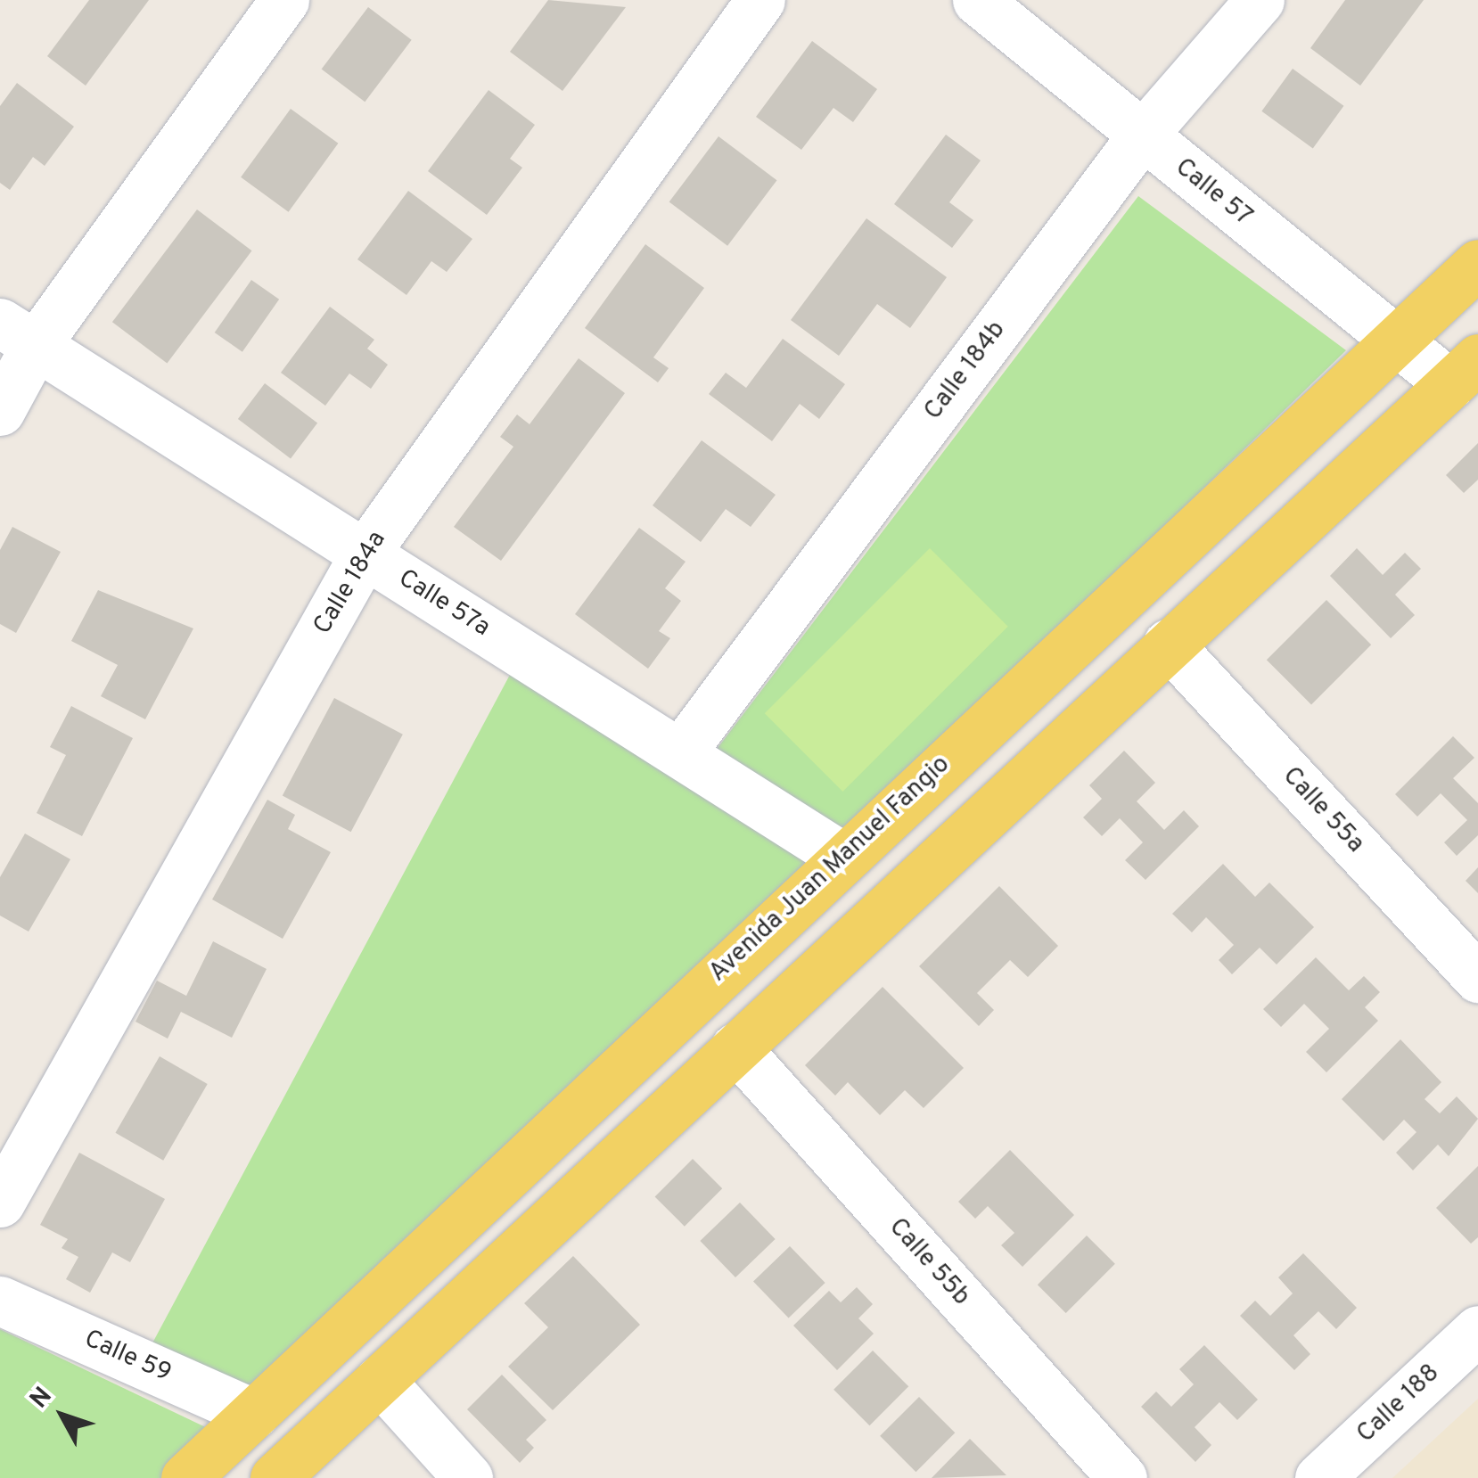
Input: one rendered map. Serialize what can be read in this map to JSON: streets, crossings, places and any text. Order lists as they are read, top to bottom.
{
  "streets": {
    "main road": ["Avenida Juan Manuel Fangio"],
    "street": [
      "Calle 57",
      "Calle 184b",
      "Calle 184a",
      "Calle 57a",
      "Calle 55a",
      "Calle 55b",
      "Calle 59",
      "Calle 188"
    ]
  },
  "crossings": [
    ["Calle 57", "Calle 184b"],
    ["Calle 57", "Avenida Juan Manuel Fangio"],
    ["Calle 184b", "Calle 57a"],
    ["Calle 184a", "Calle 57a"],
    ["Calle 57a", "Avenida Juan Manuel Fangio"],
    ["Avenida Juan Manuel Fangio", "Calle 59"]
  ],
  "north": "top left"
}
